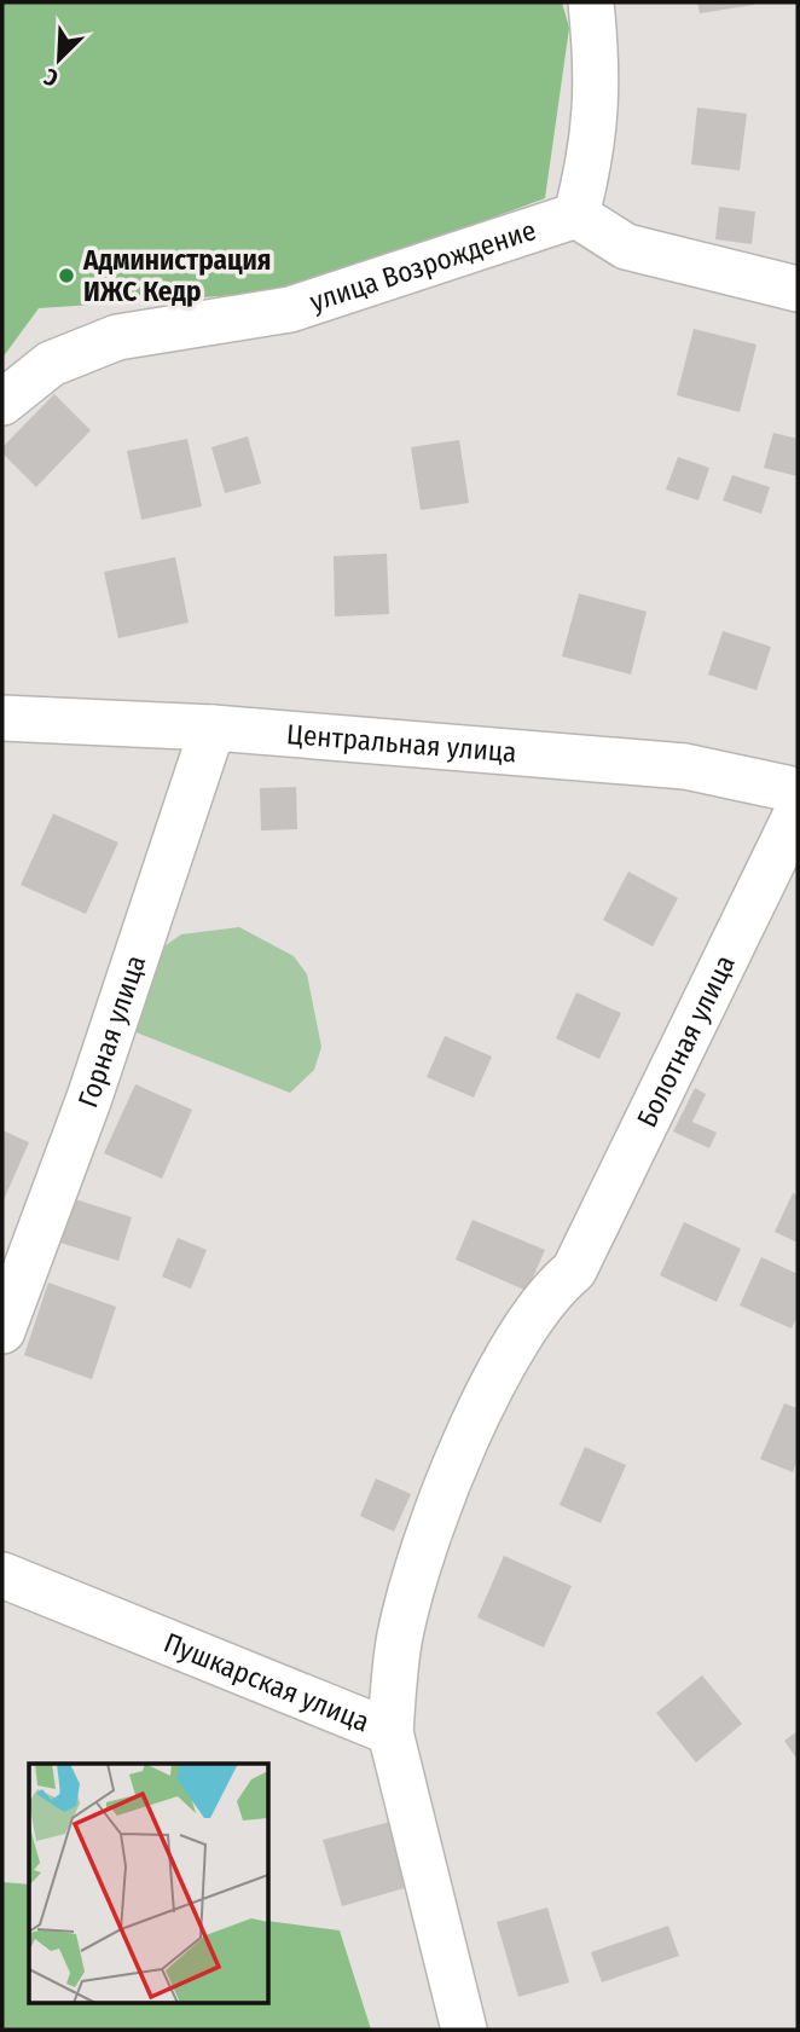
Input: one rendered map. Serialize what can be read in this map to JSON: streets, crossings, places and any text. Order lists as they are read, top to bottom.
{
  "streets": {
    "street": [
      "улица Возрождение",
      "Центральная улица",
      "Горная улица",
      "Болотная улица",
      "Пушкарская улица"
    ]
  },
  "crossings": [
    ["Центральная улица", "Горная улица"],
    ["Болотная улица", "Пушкарская улица"]
  ],
  "places": ["Администрация ИЖС Кедр"],
  "north": "bottom left"
}
